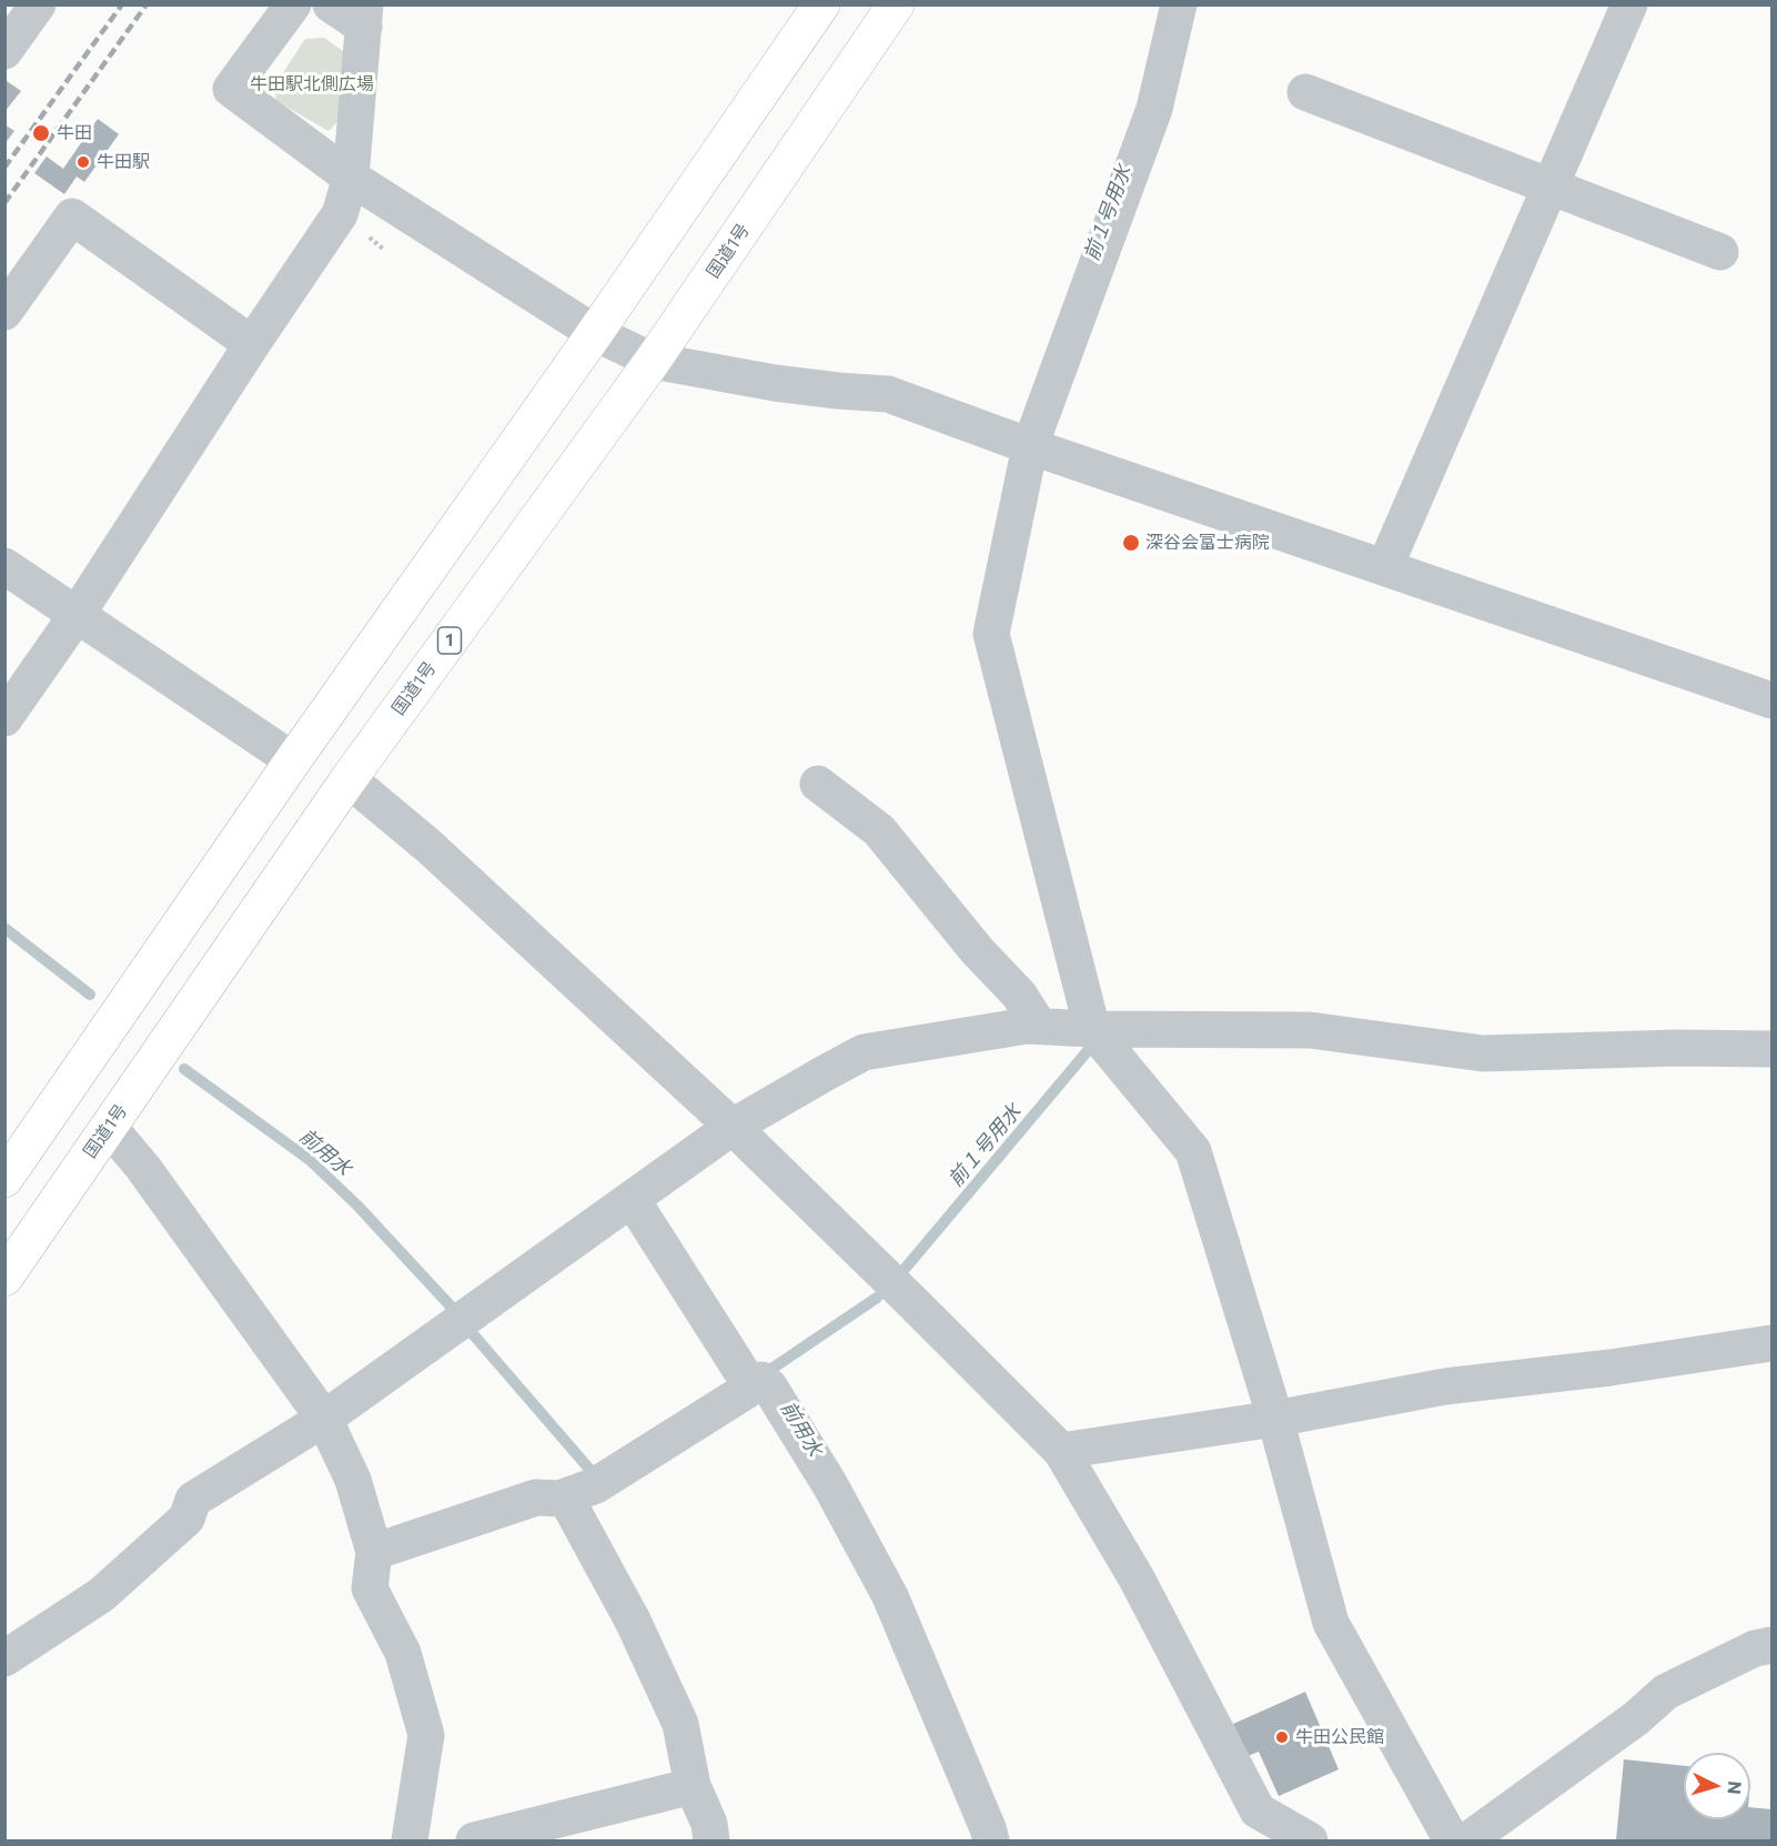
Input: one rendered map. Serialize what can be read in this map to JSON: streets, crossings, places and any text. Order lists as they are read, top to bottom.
{
  "streets": {
    "highway": ["国道1号", "1"]
  },
  "water": ["前１号用水", "前用水"],
  "parks": ["牛田駅北側広場"],
  "places": [
    "牛田",
    "牛田駅",
    "深谷会富士病院",
    "牛田公民館"
  ],
  "north": "right"
}
